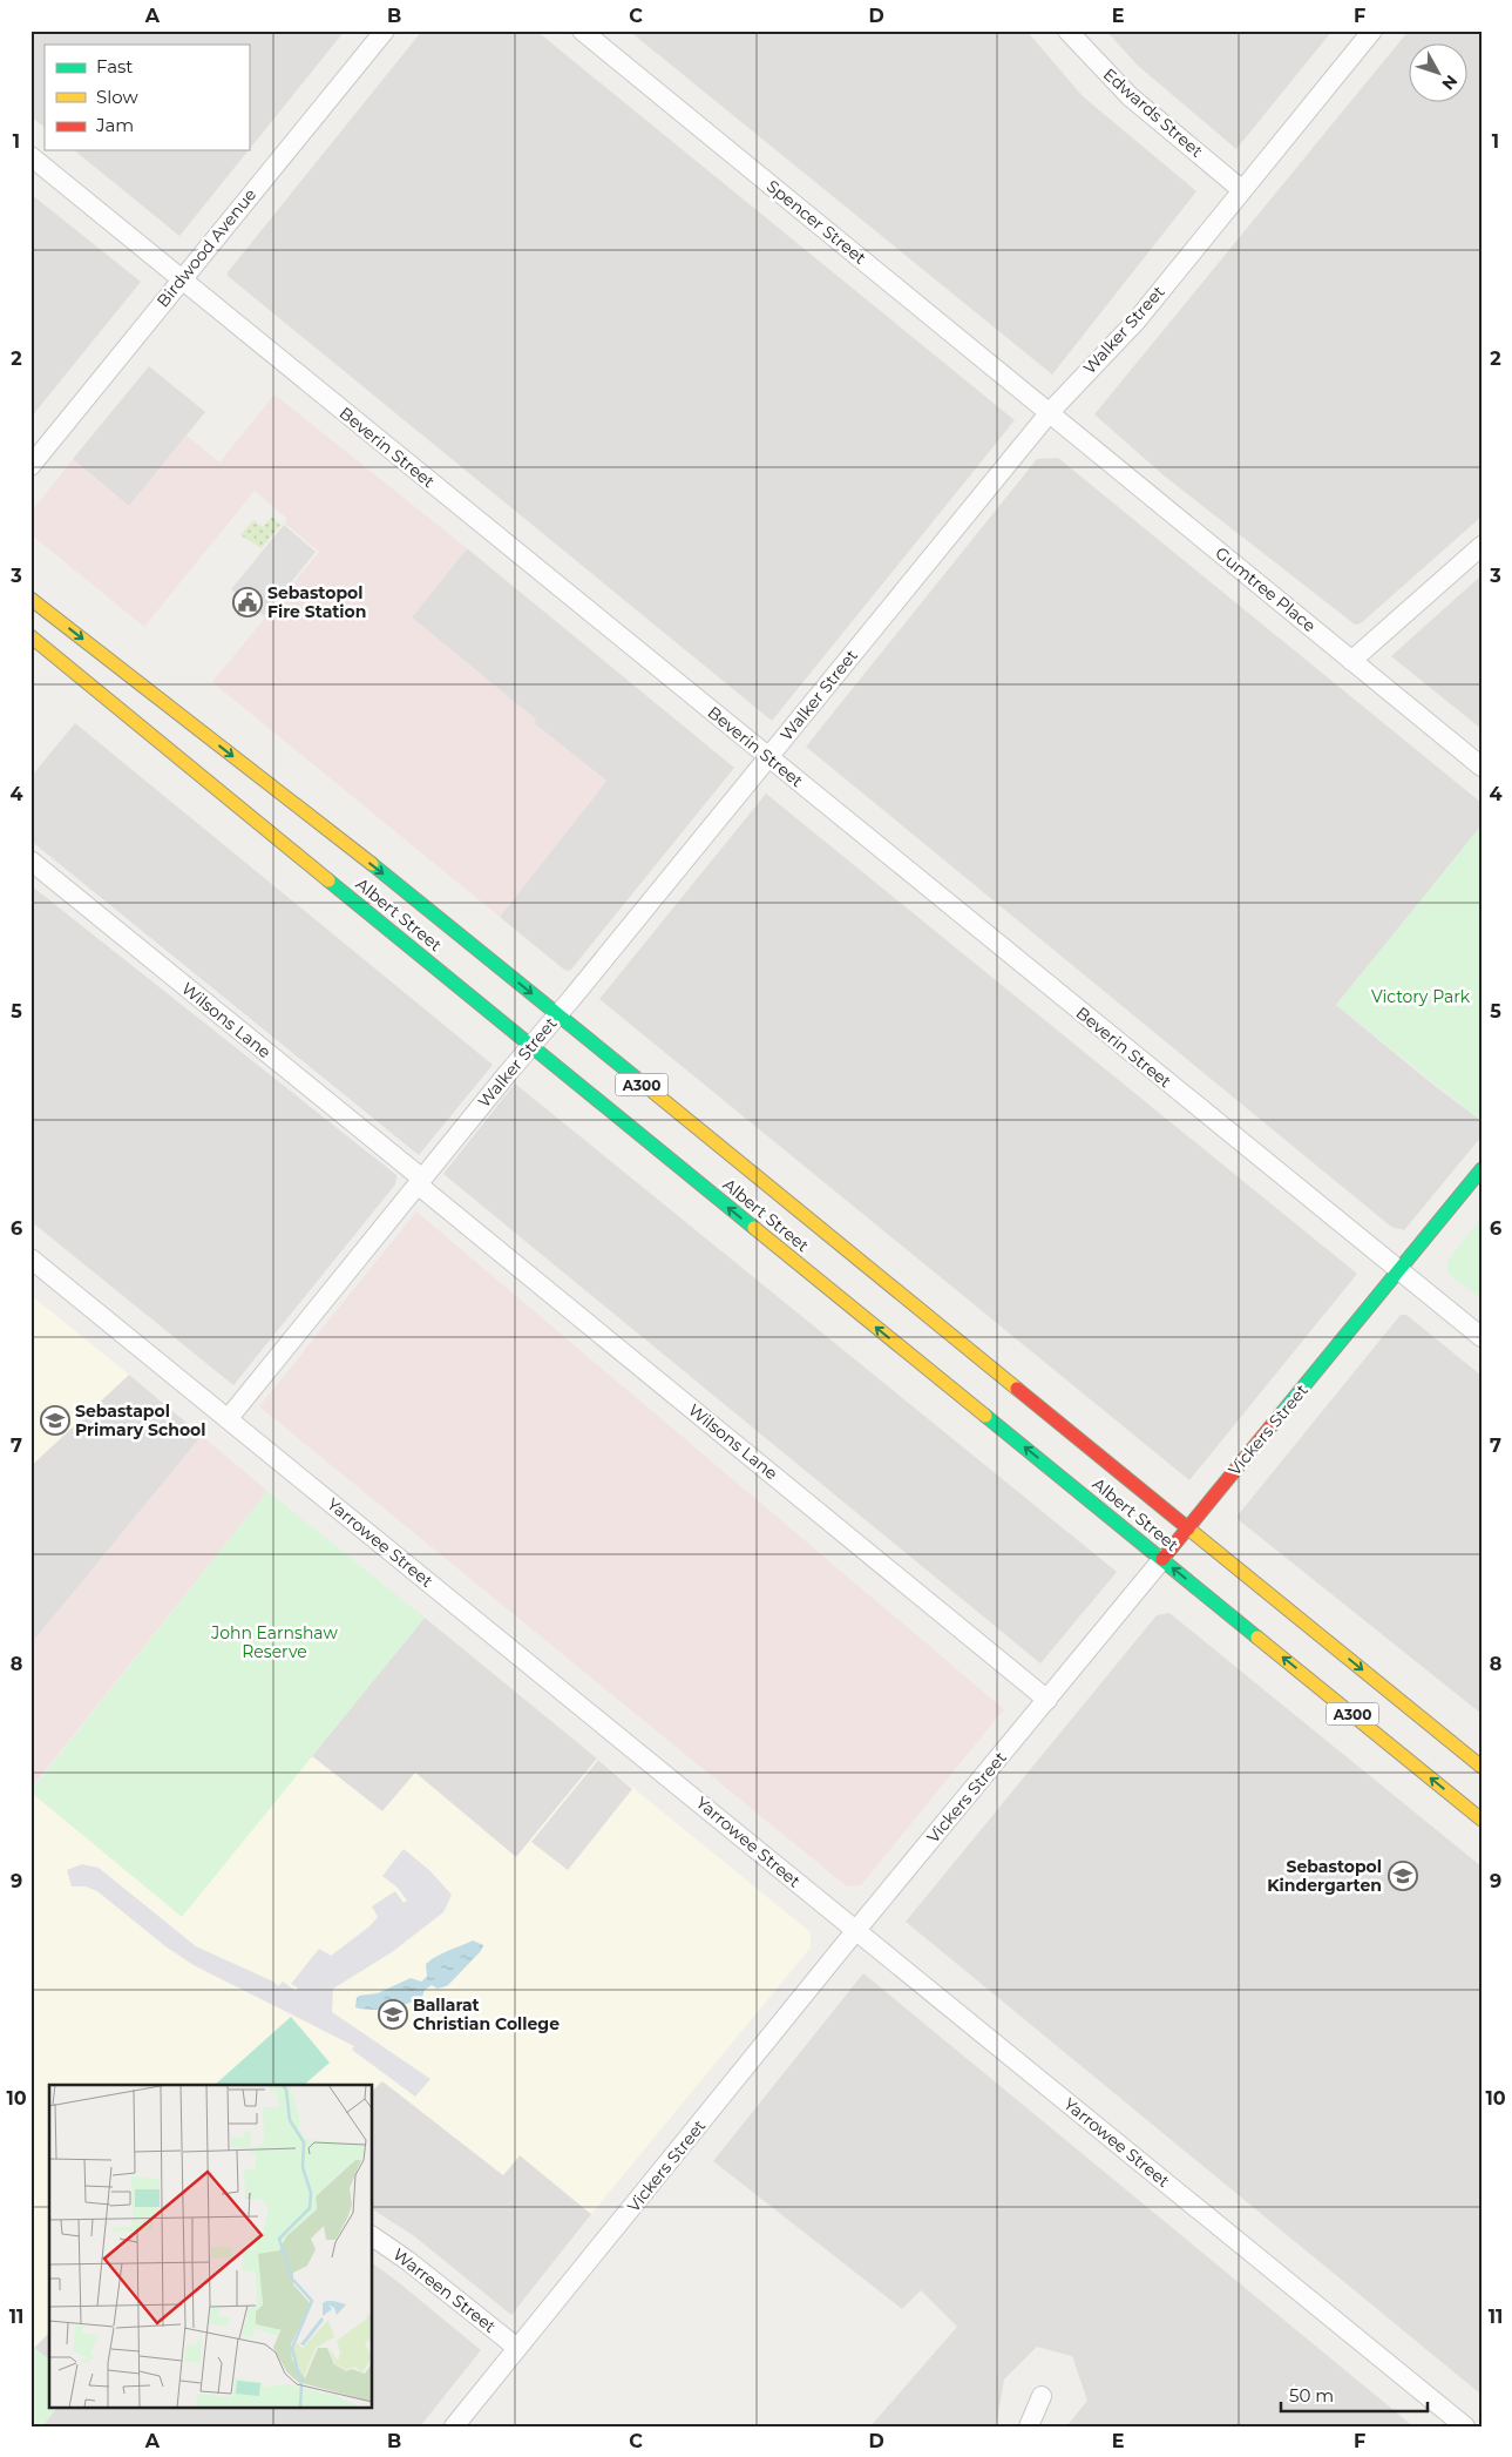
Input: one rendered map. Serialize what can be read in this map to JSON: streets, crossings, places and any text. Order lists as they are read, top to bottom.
{
  "streets": {
    "main road": ["Albert Street", "A300", "Vickers Street"],
    "street": [
      "Edwards Street",
      "Spencer Street",
      "Birdwood Avenue",
      "Walker Street",
      "Beverin Street",
      "Gumtree Place",
      "Wilsons Lane",
      "Yarrowee Street",
      "Warreen Street"
    ]
  },
  "crossings": [
    ["Edwards Street", "Walker Street"],
    ["Spencer Street", "Walker Street"],
    ["Spencer Street", "Gumtree Place"],
    ["Birdwood Avenue", "Beverin Street"],
    ["Walker Street", "Beverin Street"],
    ["Walker Street", "Gumtree Place"],
    ["Walker Street", "Albert Street"],
    ["Walker Street", "Wilsons Lane"],
    ["Walker Street", "Yarrowee Street"],
    ["Beverin Street", "Vickers Street"],
    ["Albert Street", "Vickers Street"],
    ["Wilsons Lane", "Vickers Street"],
    ["Vickers Street", "Yarrowee Street"],
    ["Vickers Street", "Warreen Street"]
  ],
  "parks": ["Victory Park", "John Earnshaw Reserve"],
  "places": {
    "public building": ["Sebastopol Fire Station"],
    "school or university": ["Sebastapol Primary School", "Sebastopol Kindergarten", "Ballarat Christian College"]
  },
  "legend": ["Fast", "Slow", "Jam"],
  "scale_bar": "50 m",
  "north": "bottom right",
  "grid": {
    "columns": [
      "A",
      "B",
      "C",
      "D",
      "E",
      "F"
    ],
    "rows": [
      "1",
      "2",
      "3",
      "4",
      "5",
      "6",
      "7",
      "8",
      "9",
      "10",
      "11"
    ]
  }
}
